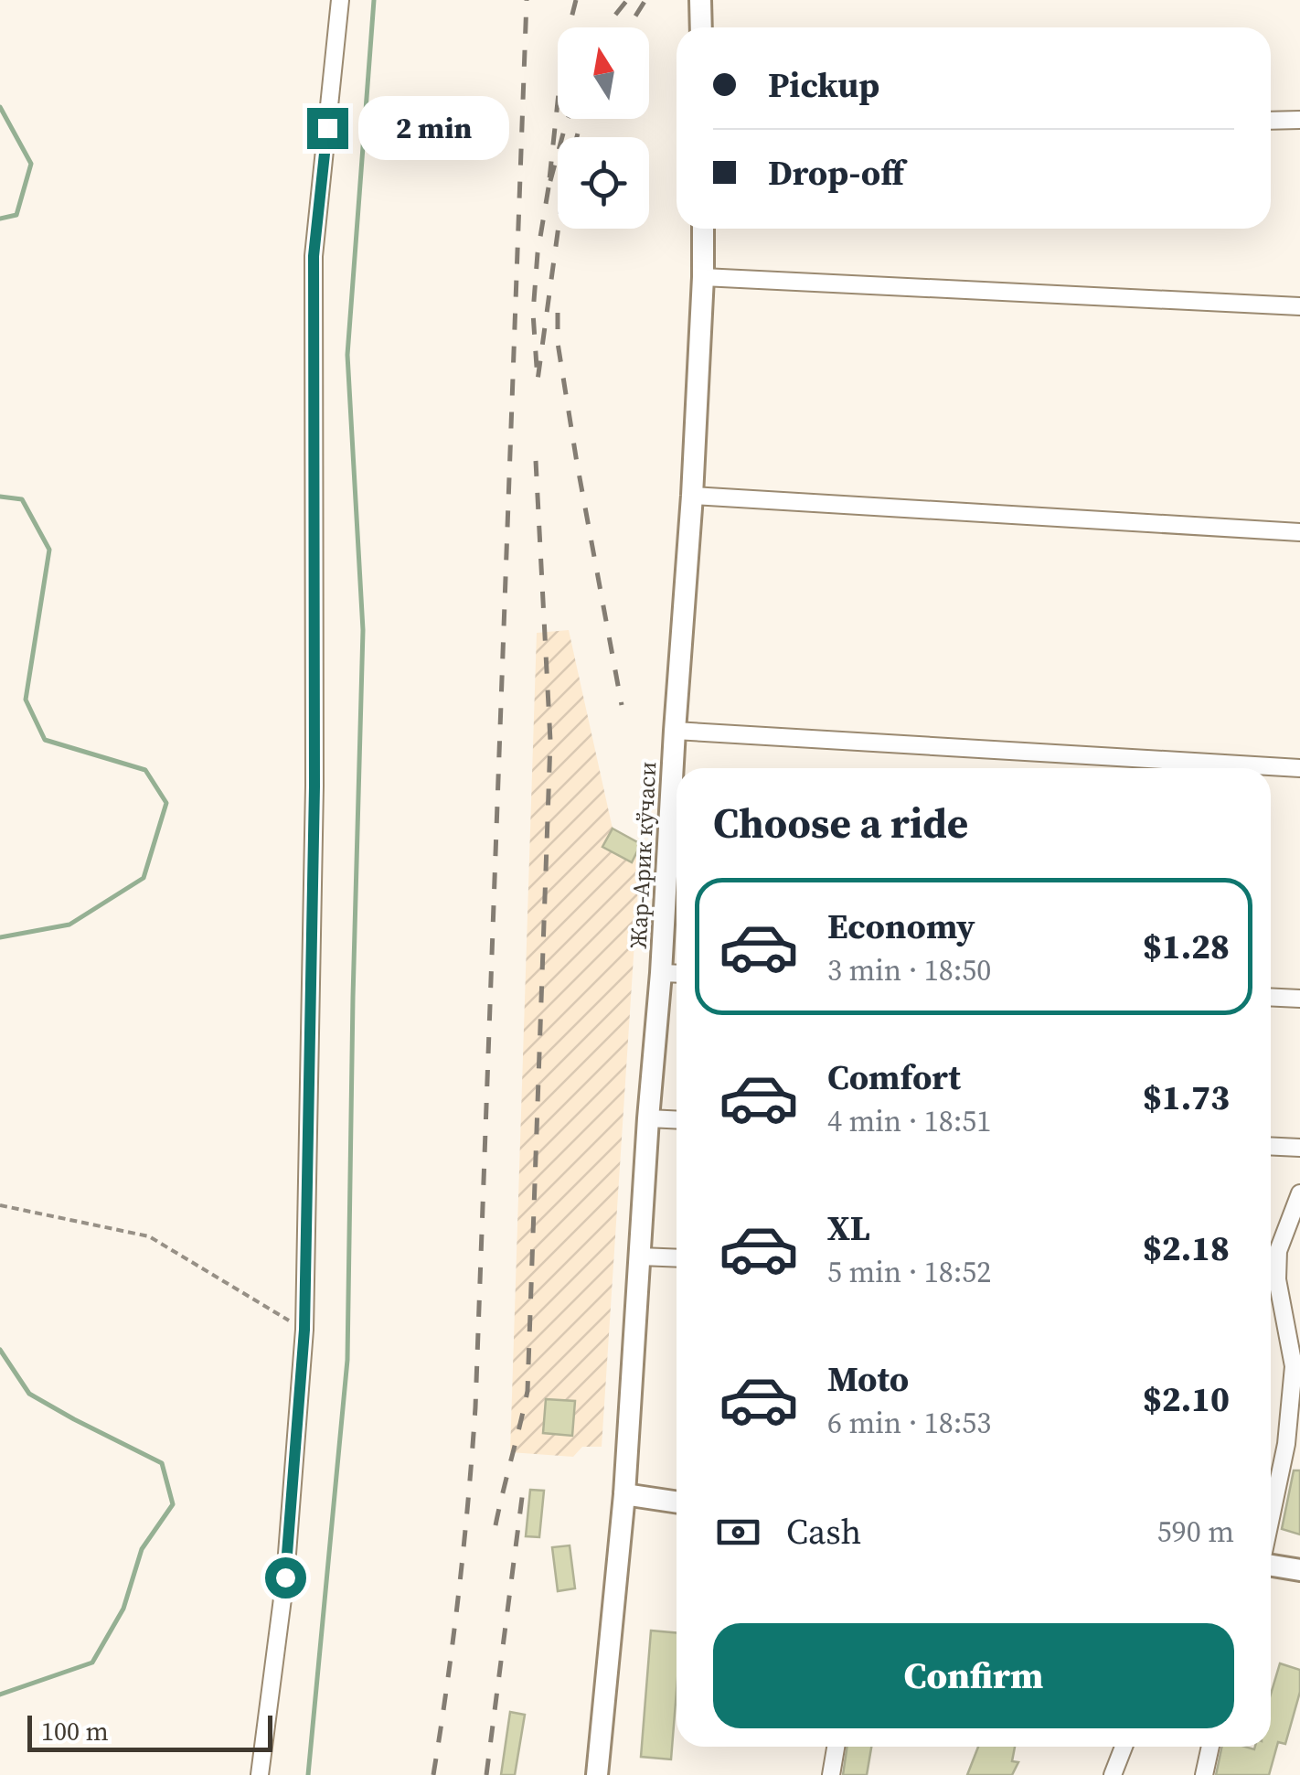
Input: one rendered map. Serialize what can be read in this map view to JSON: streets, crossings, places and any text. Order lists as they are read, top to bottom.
{
  "streets": {
    "main road": ["Жар-Арик кўчаси"]
  },
  "scale_bar": "100 m",
  "north": "top",
  "page": {
    "banner": ["Pickup", "Drop-off"],
    "bubble": "2 min",
    "heading": "Choose a ride",
    "list": [
      {
        "name": "Economy",
        "note": "3 min · 18:50",
        "value": "$1.28"
      },
      {
        "name": "Comfort",
        "note": "4 min · 18:51",
        "value": "$1.73"
      },
      {
        "name": "XL",
        "note": "5 min · 18:52",
        "value": "$2.18"
      },
      {
        "name": "Moto",
        "note": "6 min · 18:53",
        "value": "$2.10"
      }
    ],
    "pay": ["Cash", "590 m"],
    "buttons": "Confirm",
    "scale": "100 m"
  }
}
